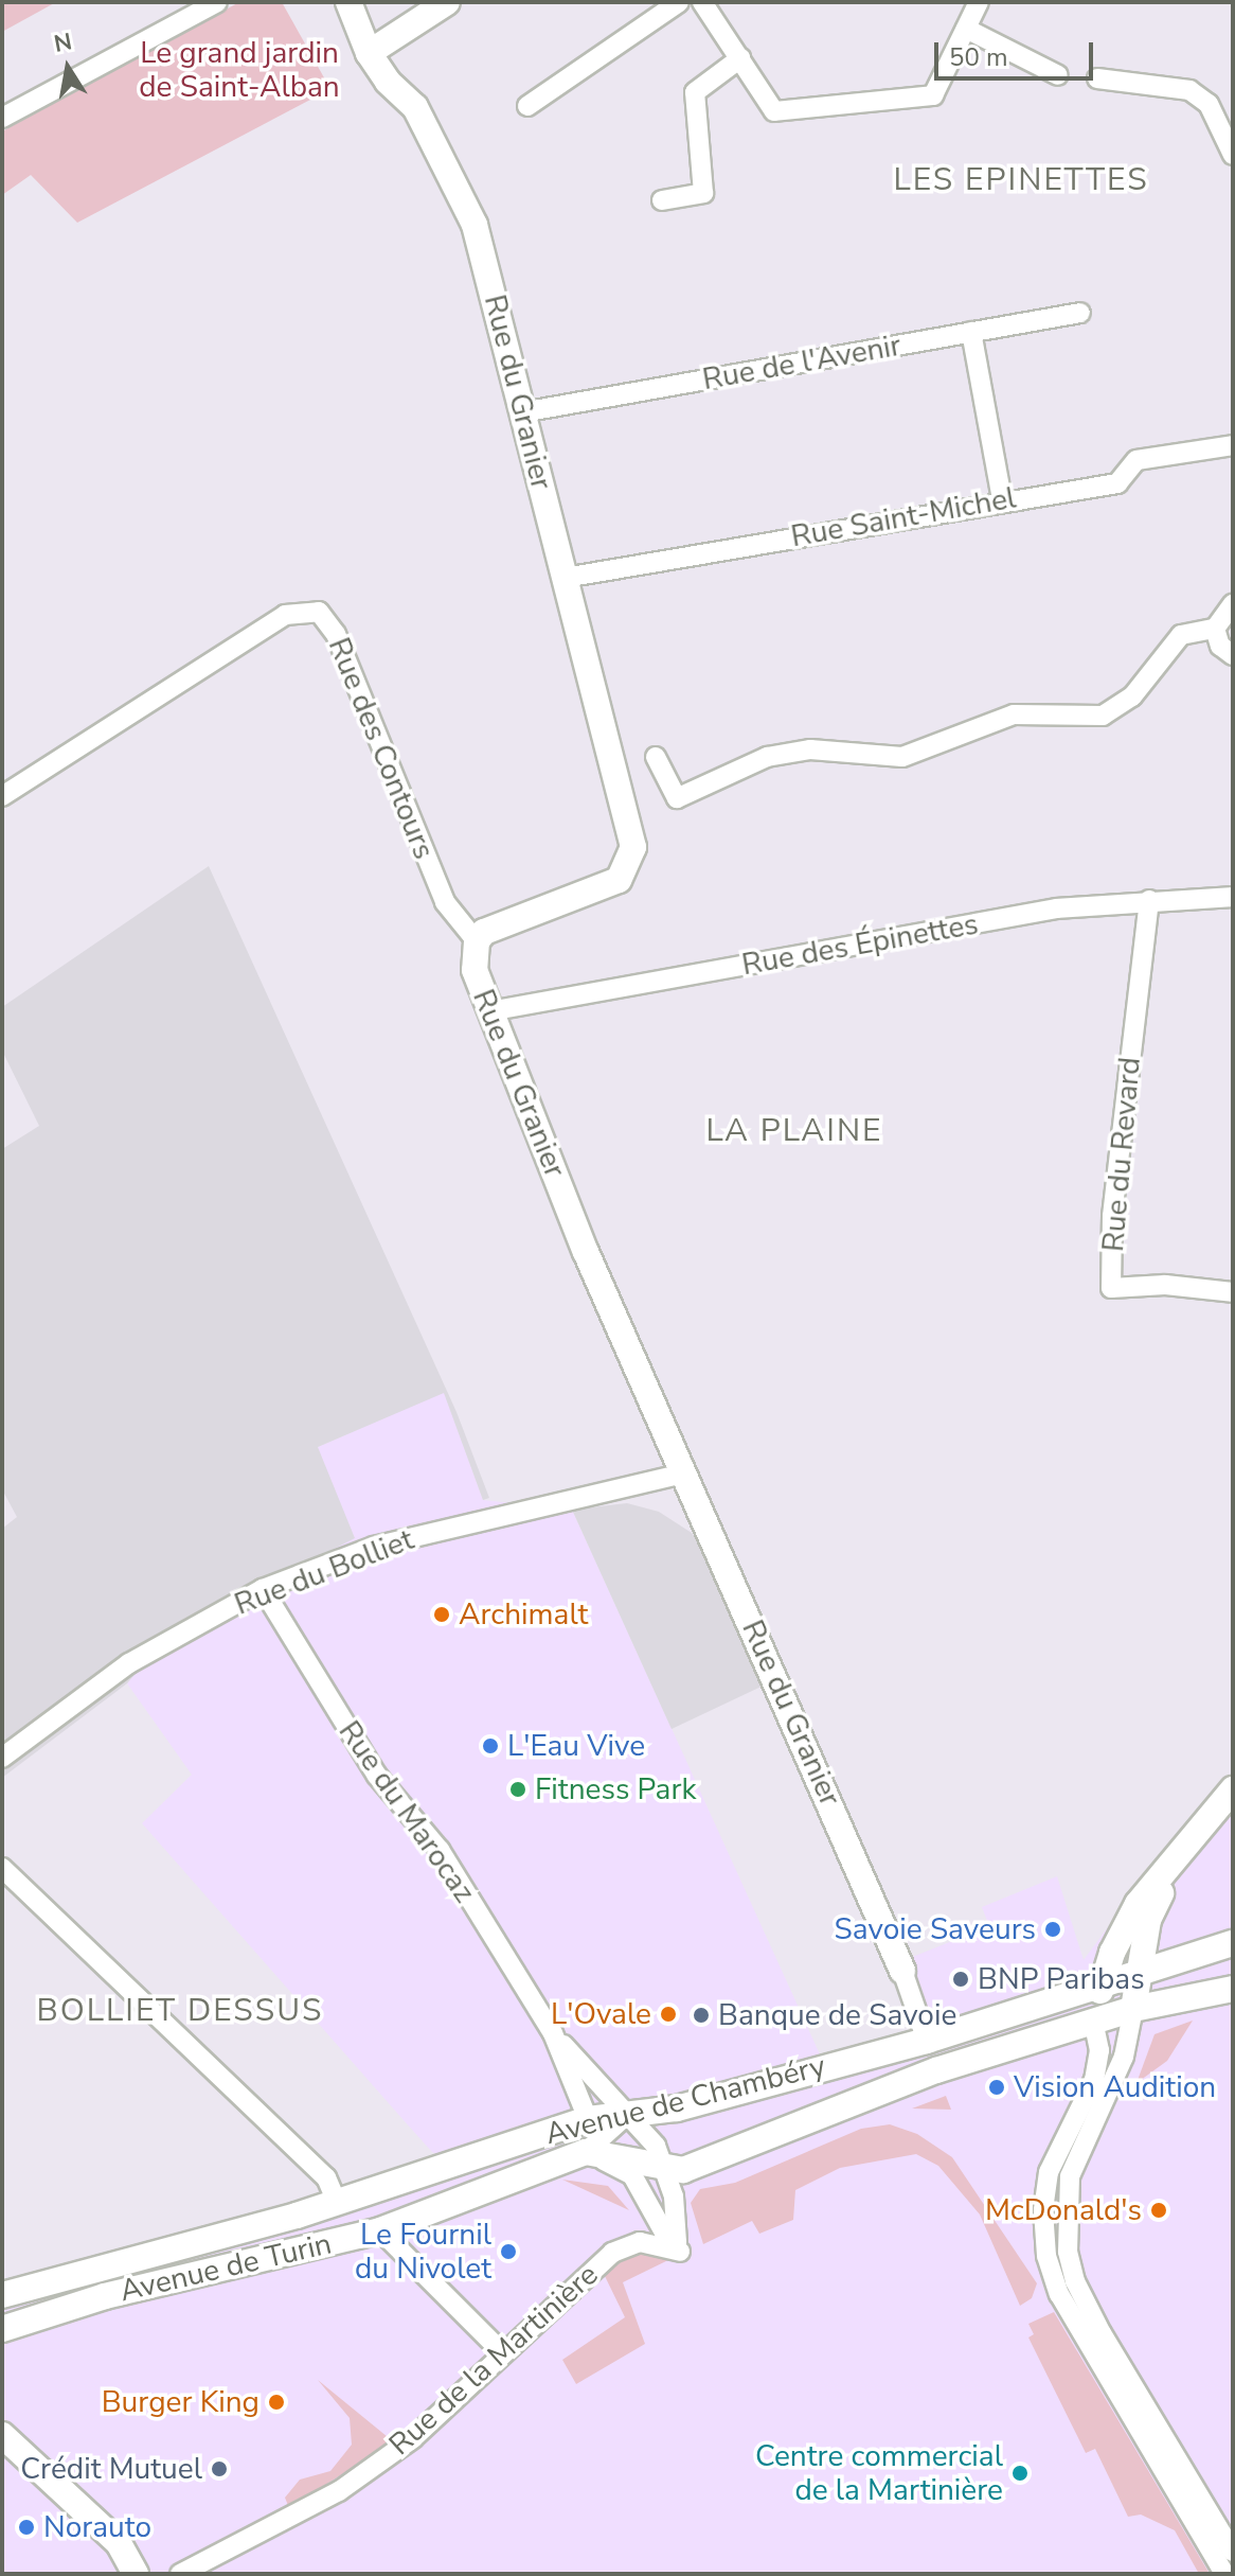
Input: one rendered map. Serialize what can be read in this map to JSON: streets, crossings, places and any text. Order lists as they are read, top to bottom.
{
  "streets": {
    "main road": ["Rue du Granier", "Avenue de Chambéry", "Avenue de Turin"],
    "street": [
      "Rue de l'Avenir",
      "Rue Saint-Michel",
      "Rue des Contours",
      "Rue des Épinettes",
      "Rue du Revard",
      "Rue du Bolliet",
      "Rue du Marocaz",
      "Rue de la Martinière"
    ]
  },
  "crossings": [
    ["Rue de l'Avenir", "Rue du Granier"],
    ["Rue du Granier", "Rue Saint-Michel"],
    ["Rue du Granier", "Rue des Contours"],
    ["Rue du Granier", "Rue des Épinettes"],
    ["Rue du Granier", "Rue du Bolliet"],
    ["Rue du Granier", "Avenue de Chambéry"],
    ["Rue des Épinettes", "Rue du Revard"],
    ["Rue du Bolliet", "Rue du Marocaz"],
    ["Rue du Marocaz", "Avenue de Chambéry"],
    ["Avenue de Chambéry", "Avenue de Turin"]
  ],
  "districts": ["LES EPINETTES", "LA PLAINE", "BOLLIET DESSUS"],
  "parks": ["Le grand jardin de Saint-Alban"],
  "places": [
    "Archimalt",
    "L'Eau Vive",
    "Fitness Park",
    "Savoie Saveurs",
    "BNP Paribas",
    "L'Ovale",
    "Banque de Savoie",
    "Vision Audition",
    "McDonald's",
    "Le Fournil du Nivolet",
    "Burger King",
    "Crédit Mutuel",
    "Centre commercial de la Martinière",
    "Norauto"
  ],
  "scale_bar": "50 m",
  "north": "top"
}
